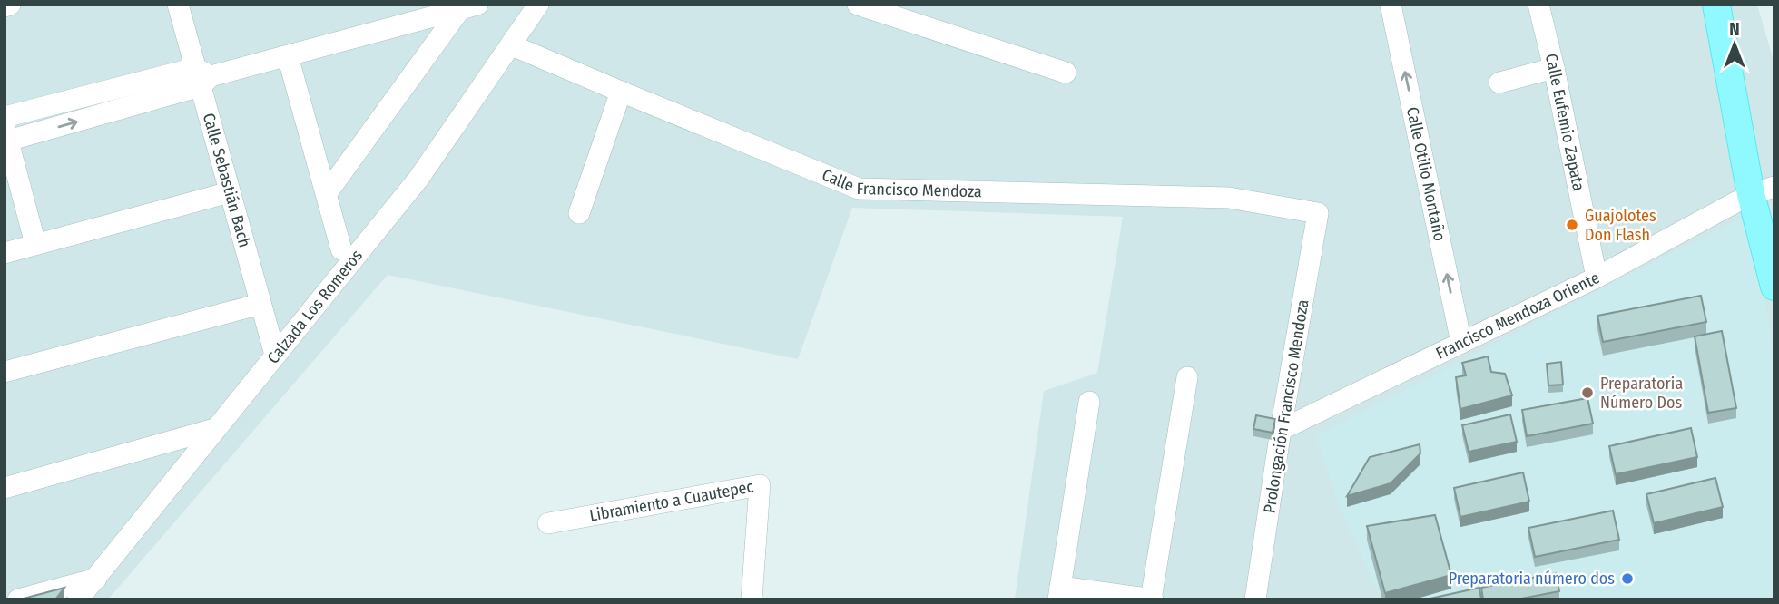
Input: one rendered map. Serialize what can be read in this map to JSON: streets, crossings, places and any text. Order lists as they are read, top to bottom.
{
  "streets": {
    "street": [
      "Calle Eufemio Zapata",
      "Calle Otilio Montaño",
      "Calle Sebastián Bach",
      "Calle Francisco Mendoza",
      "Calzada Los Romeros",
      "Francisco Mendoza Oriente",
      "Prolongación Francisco Mendoza",
      "Libramiento a Cuautepec"
    ]
  },
  "crossings": [
    ["Calle Eufemio Zapata", "Francisco Mendoza Oriente"],
    ["Calle Otilio Montaño", "Francisco Mendoza Oriente"],
    ["Calle Sebastián Bach", "Calzada Los Romeros"],
    ["Calle Francisco Mendoza", "Calzada Los Romeros"],
    ["Calle Francisco Mendoza", "Prolongación Francisco Mendoza"],
    ["Francisco Mendoza Oriente", "Prolongación Francisco Mendoza"]
  ],
  "one_way": ["Calle Otilio Montaño"],
  "places": ["Guajolotes Don Flash", "Preparatoria Número Dos", "Preparatoria número dos"],
  "north": "top"
}
